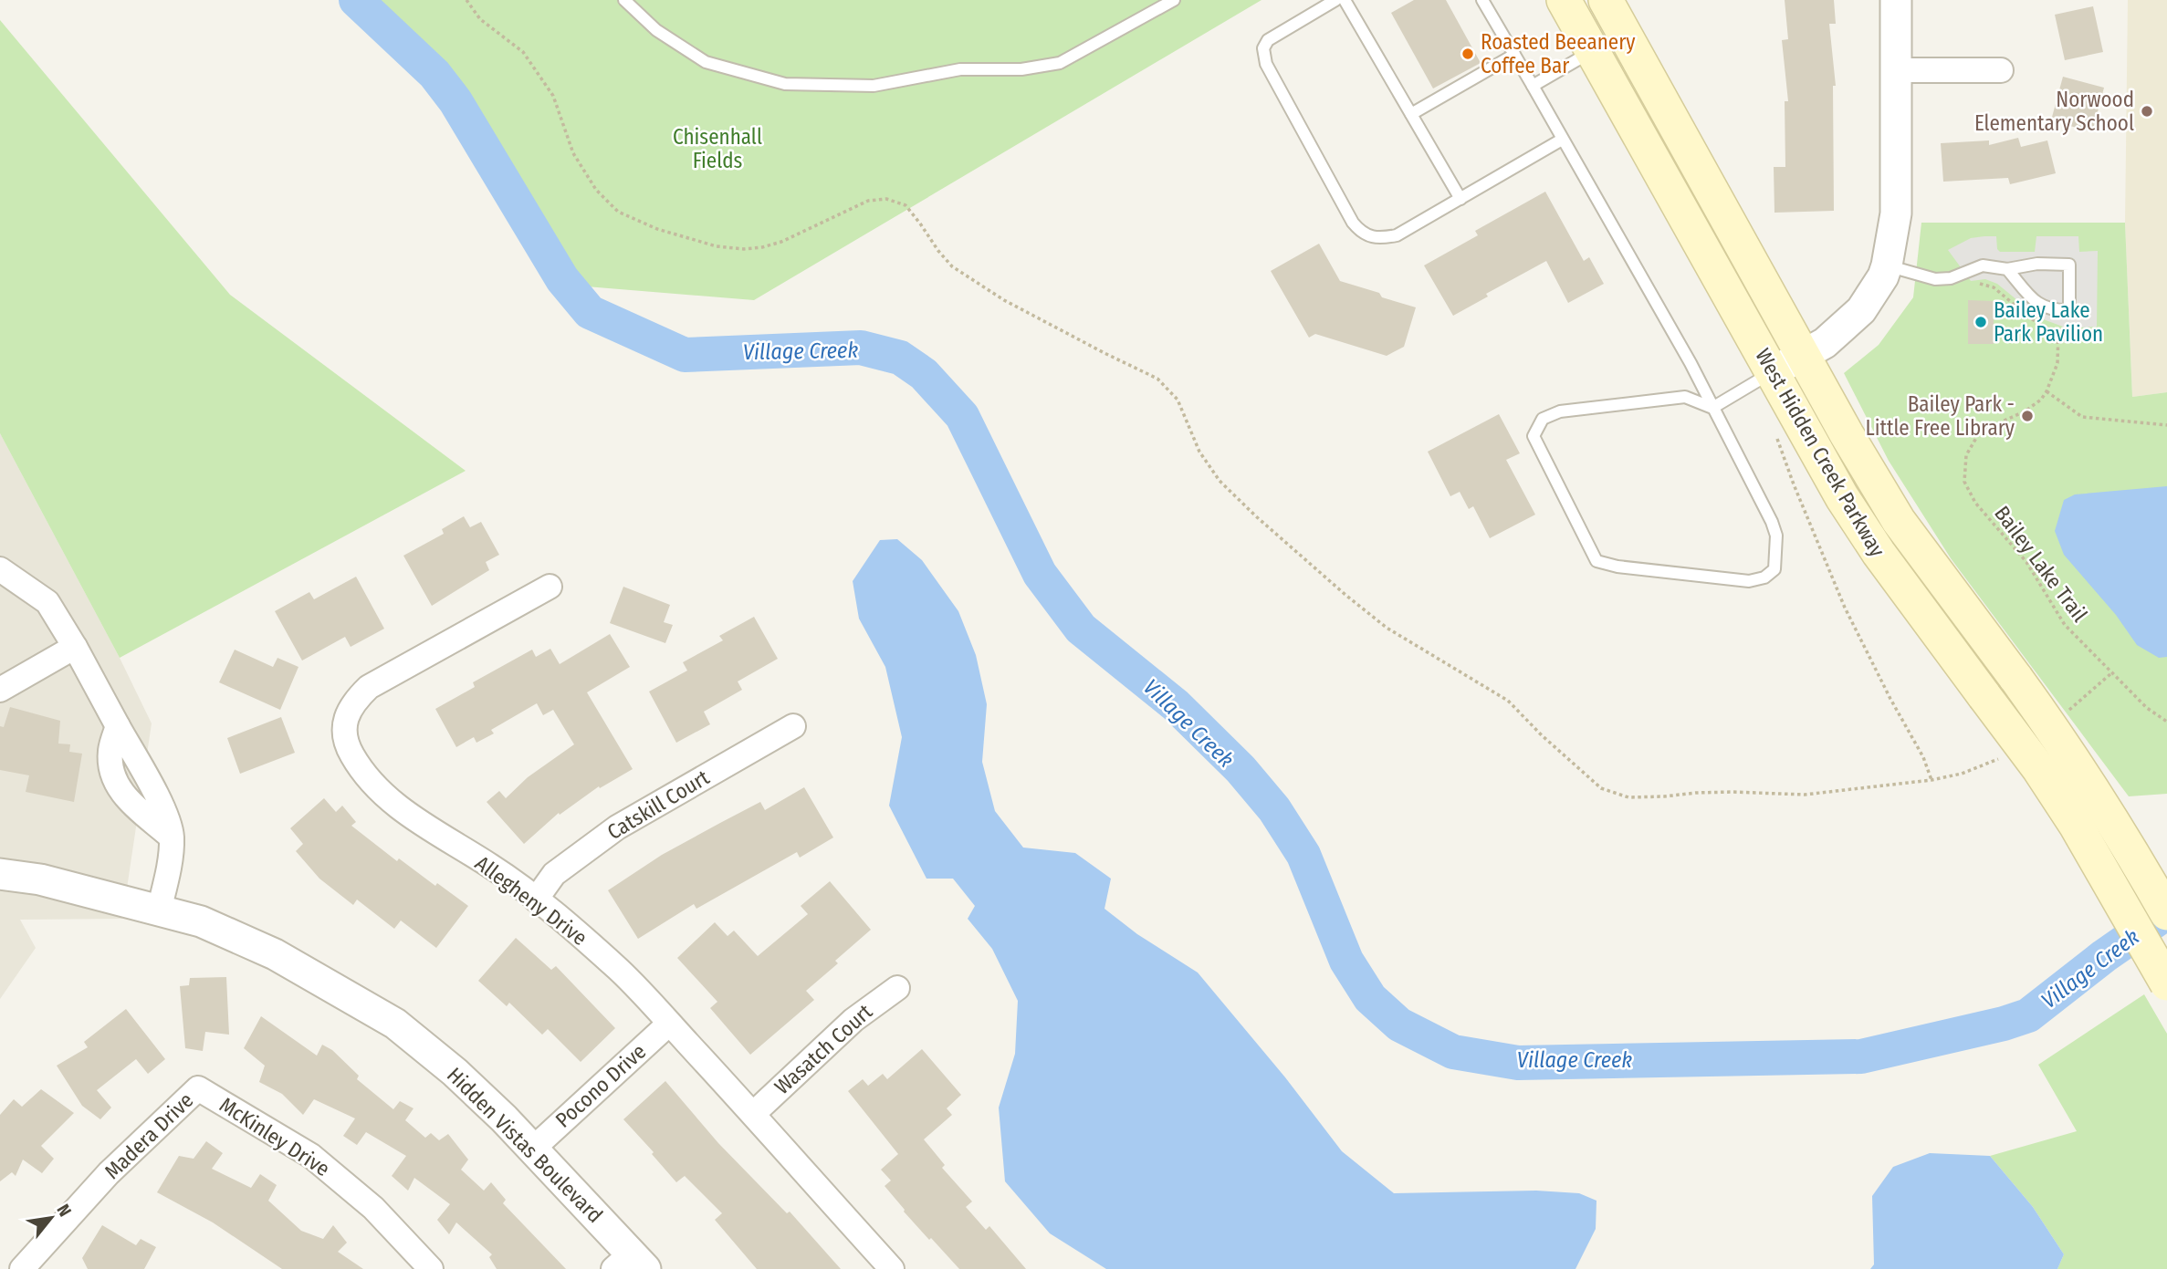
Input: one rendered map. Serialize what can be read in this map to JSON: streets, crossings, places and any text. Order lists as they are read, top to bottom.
{
  "streets": {
    "main road": ["West Hidden Creek Parkway"],
    "street": [
      "Catskill Court",
      "Allegheny Drive",
      "Wasatch Court",
      "Pocono Drive",
      "Madera Drive",
      "McKinley Drive",
      "Hidden Vistas Boulevard"
    ],
    "path": ["Bailey Lake Trail"]
  },
  "crossings": [
    ["Catskill Court", "Allegheny Drive"],
    ["Allegheny Drive", "Wasatch Court"],
    ["Allegheny Drive", "Pocono Drive"],
    ["Pocono Drive", "Hidden Vistas Boulevard"],
    ["Madera Drive", "McKinley Drive"]
  ],
  "water": ["Village Creek"],
  "parks": ["Chisenhall Fields"],
  "places": [
    "Roasted Beeanery Coffee Bar",
    "Norwood Elementary School",
    "Bailey Lake Park Pavilion",
    "Bailey Park - Little Free Library"
  ],
  "north": "top right"
}
